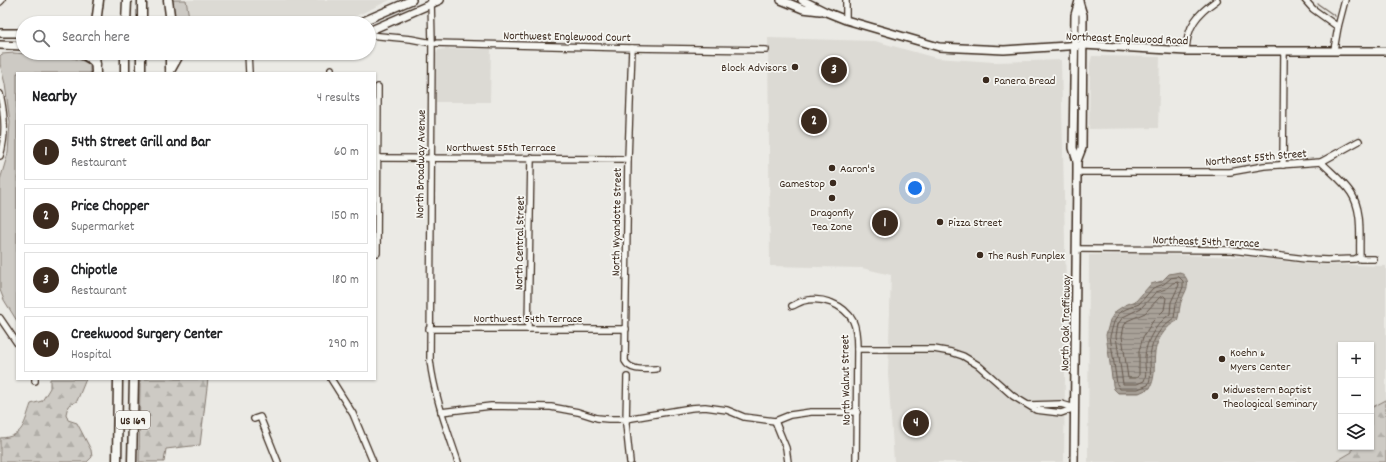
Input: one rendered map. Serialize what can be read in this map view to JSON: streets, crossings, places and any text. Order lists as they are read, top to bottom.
{
  "streets": {
    "highway": ["US 169"],
    "main road": ["Northeast Englewood Road", "North Oak Trafficway"],
    "street": [
      "Northwest Englewood Court",
      "Northwest 55th Terrace",
      "Northeast 55th Street",
      "North Broadway Avenue",
      "North Wyandotte Street",
      "Northeast 54th Terrace",
      "North Central Street",
      "Northwest 54th Terrace",
      "North Walnut Street"
    ]
  },
  "crossings": [
    ["Northwest Englewood Court", "North Broadway Avenue"],
    ["Northwest Englewood Court", "North Wyandotte Street"],
    ["Northeast Englewood Road", "North Oak Trafficway"],
    ["Northwest 55th Terrace", "North Broadway Avenue"],
    ["Northwest 55th Terrace", "North Wyandotte Street"],
    ["Northwest 55th Terrace", "North Central Street"],
    ["Northeast 55th Street", "North Oak Trafficway"],
    ["North Broadway Avenue", "Northwest 54th Terrace"],
    ["North Wyandotte Street", "Northwest 54th Terrace"],
    ["Northeast 54th Terrace", "North Oak Trafficway"],
    ["North Central Street", "Northwest 54th Terrace"]
  ],
  "places": [
    "Block Advisors",
    "Panera Bread",
    "Aaron's",
    "GameStop",
    "Dragonfly Tea Zone",
    "Pizza Street",
    "The Rush Funplex",
    "Koehn & Myers Center",
    "Midwestern Baptist Theological Seminary"
  ],
  "page": {
    "search": "Search here",
    "pins": [
      "3",
      "2",
      "1",
      "4"
    ],
    "heading": ["Nearby", "4 results"],
    "list": [
      {
        "mark": "1",
        "name": "54th Street Grill and Bar",
        "note": "Restaurant",
        "value": "60 m"
      },
      {
        "mark": "2",
        "name": "Price Chopper",
        "note": "Supermarket",
        "value": "150 m"
      },
      {
        "mark": "3",
        "name": "Chipotle",
        "note": "Restaurant",
        "value": "180 m"
      },
      {
        "mark": "4",
        "name": "Creekwood Surgery Center",
        "note": "Hospital",
        "value": "290 m"
      }
    ],
    "map_buttons": ["+", "−"]
  }
}
